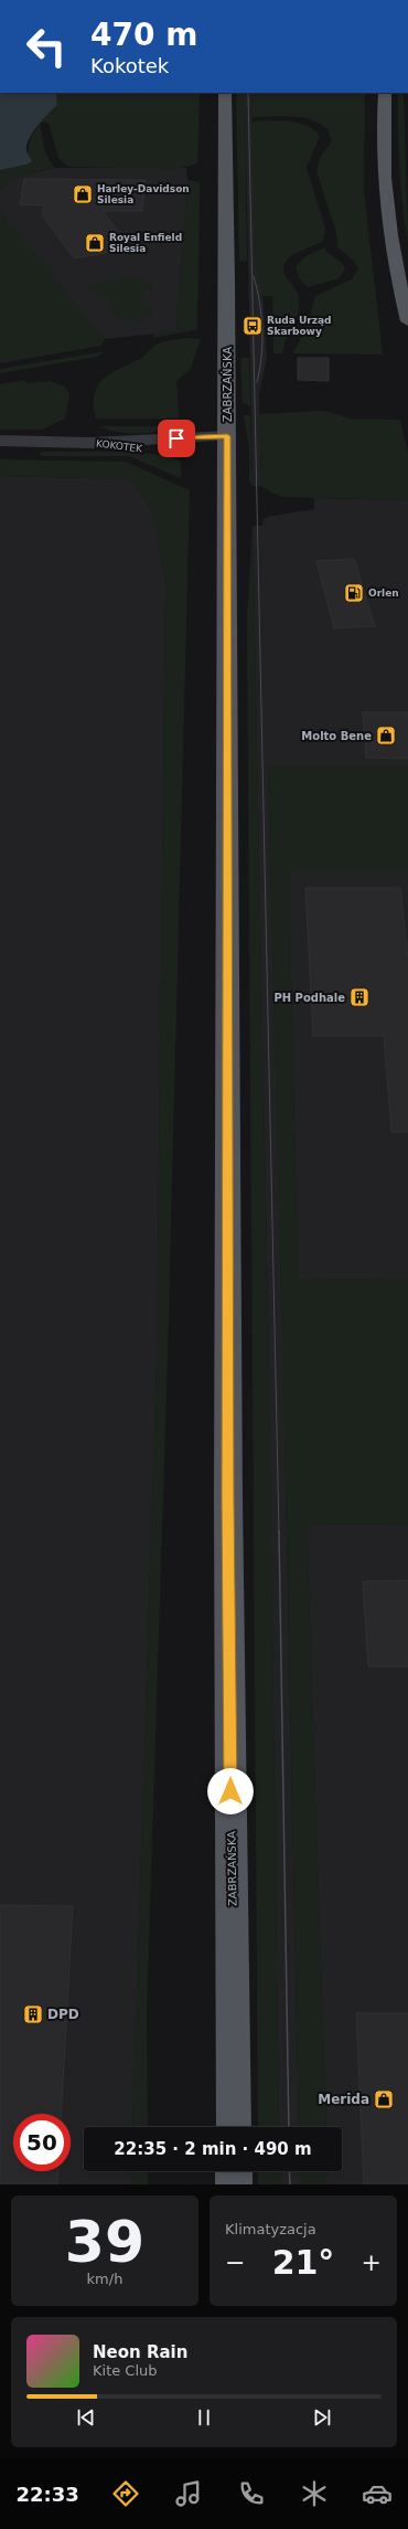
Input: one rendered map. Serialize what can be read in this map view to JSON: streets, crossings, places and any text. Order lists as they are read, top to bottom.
{
  "streets": {
    "main road": ["ZABRZAŃSKA"],
    "street": ["KOKOTEK"]
  },
  "crossings": [
    ["ZABRZAŃSKA", "KOKOTEK"]
  ],
  "places": {
    "shop": [
      "Harley-Davidson Silesia",
      "Royal Enfield Silesia",
      "Molto Bene",
      "Merida"
    ],
    "bus stop": ["Ruda Urząd Skarbowy"],
    "fuel station": ["Orlen"],
    "building": ["PH Podhale", "DPD"]
  },
  "page": {
    "turn": ["470 m", "Kokotek"],
    "limit": "50",
    "trip": "22:35 · 2 min · 490 m",
    "tile": [
      ["39", "km/h"],
      "Klimatyzacja"
    ],
    "heat": ["−", "21°", "+"],
    "song": ["Neon Rain", "Kite Club"],
    "tabs": "22:33"
  }
}
